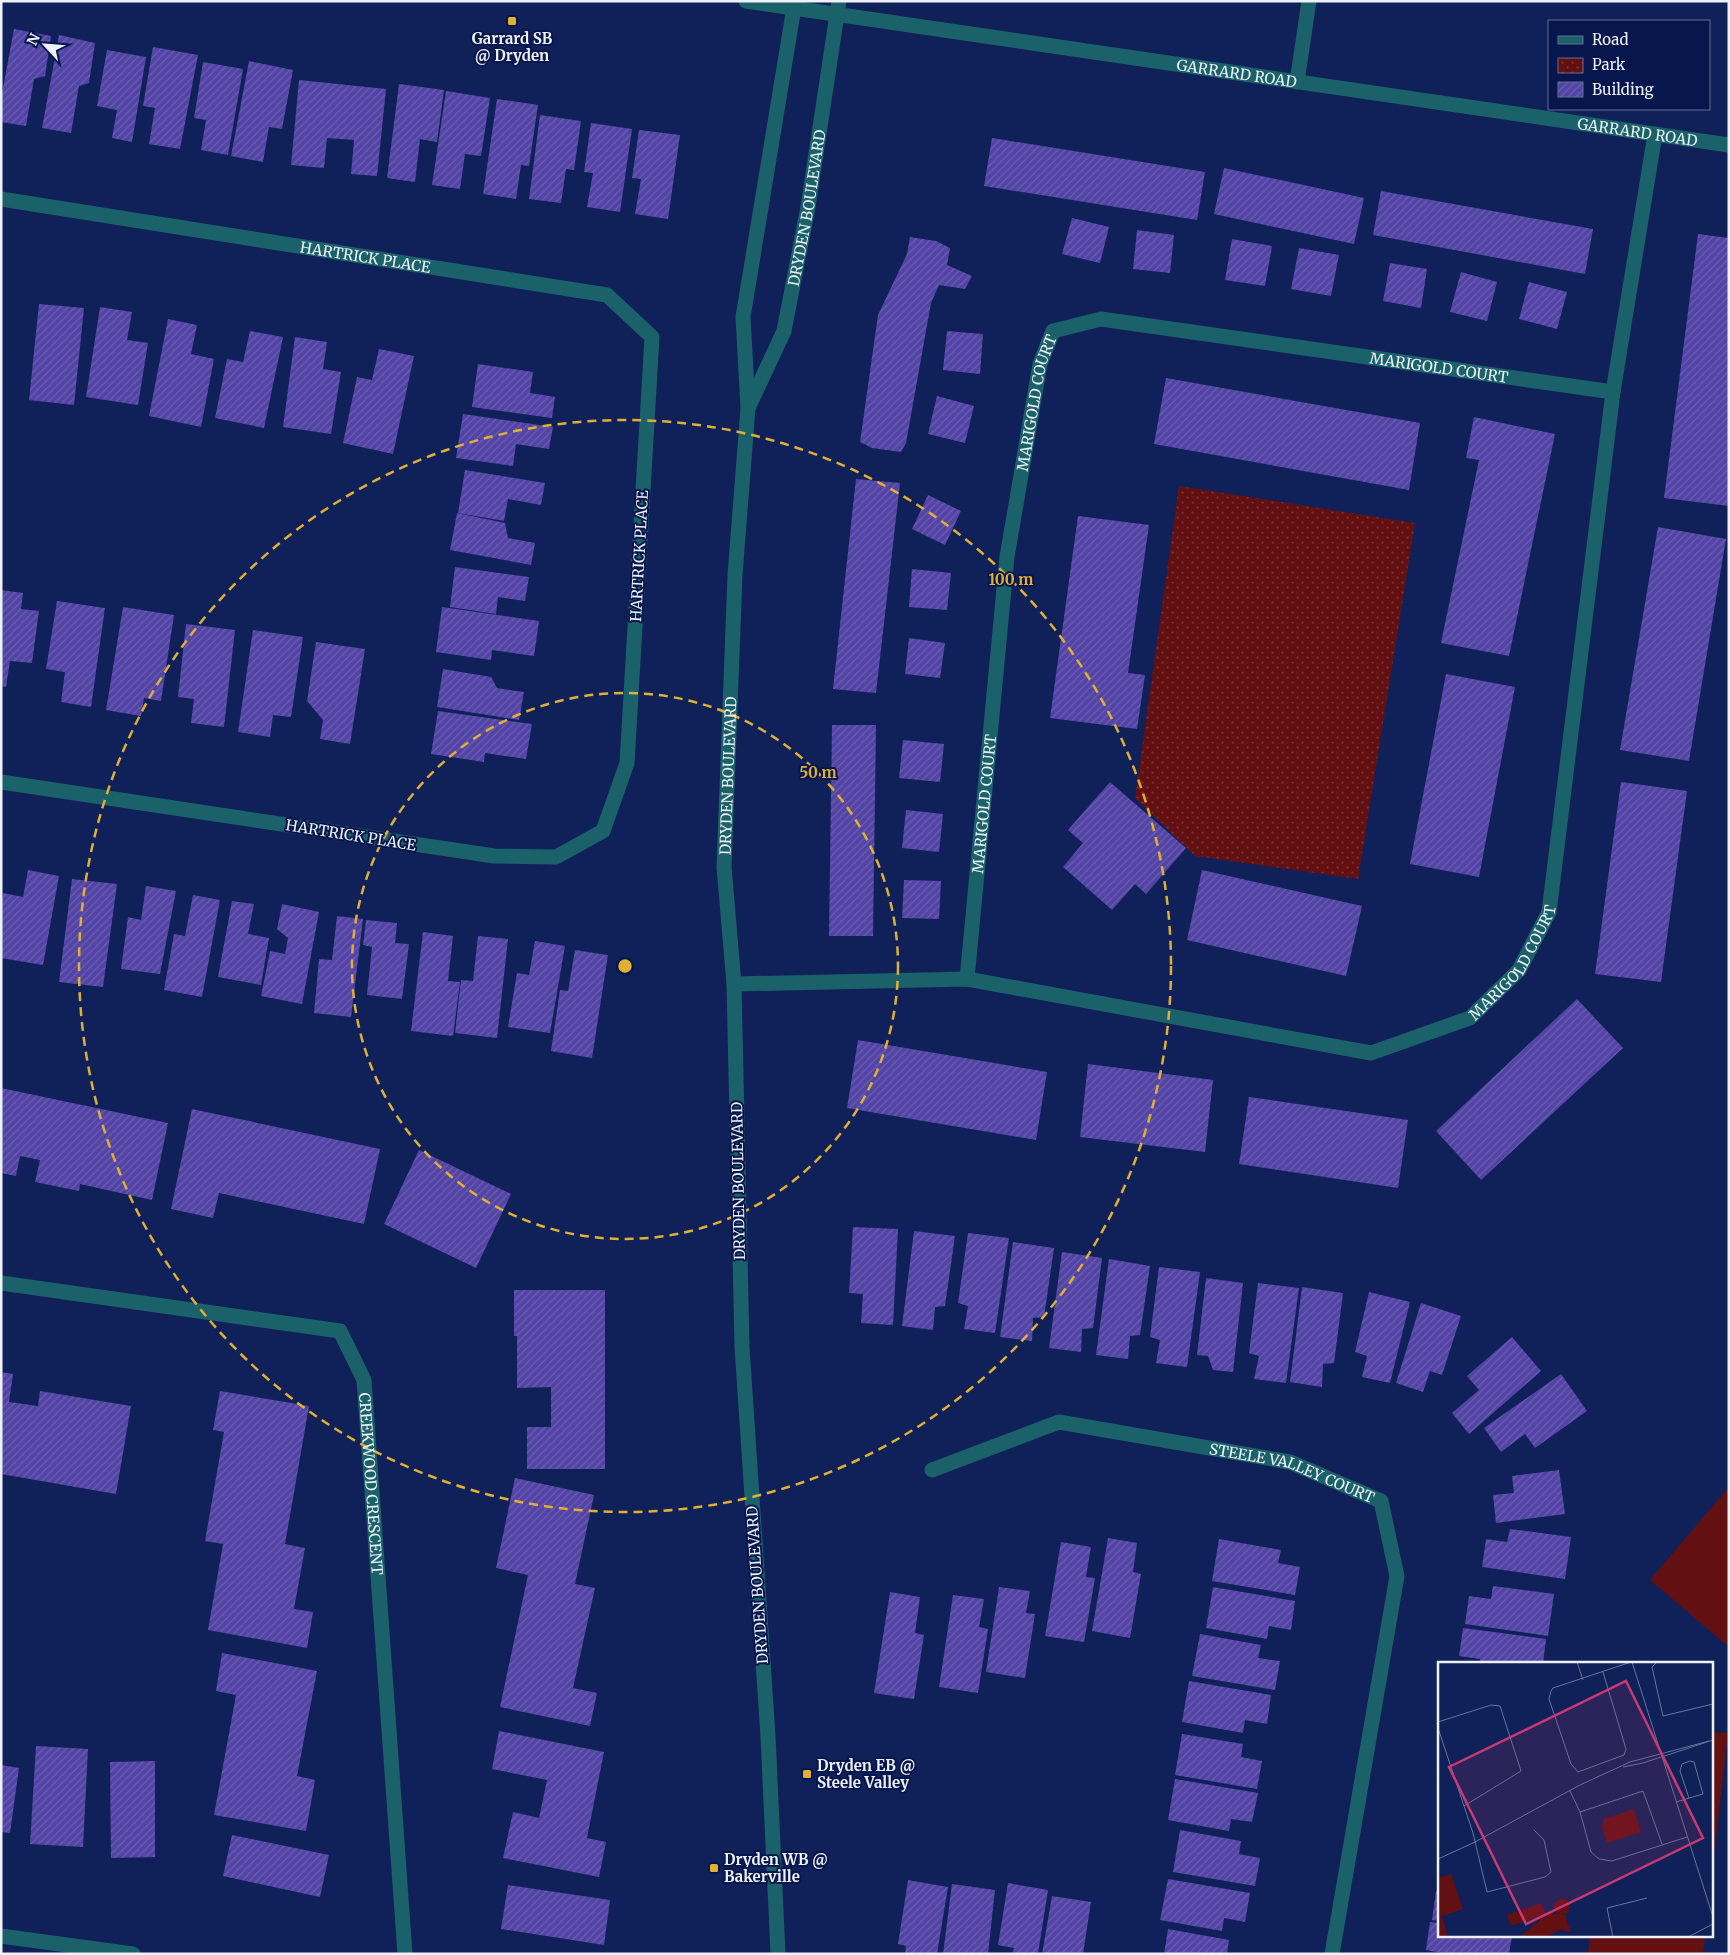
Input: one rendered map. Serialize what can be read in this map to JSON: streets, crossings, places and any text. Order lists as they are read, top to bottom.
{
  "streets": {
    "street": [
      "GARRARD ROAD",
      "DRYDEN BOULEVARD",
      "HARTRICK PLACE",
      "MARIGOLD COURT",
      "STEELE VALLEY COURT",
      "CREEKWOOD CRESCENT"
    ]
  },
  "crossings": [
    ["GARRARD ROAD", "DRYDEN BOULEVARD"],
    ["GARRARD ROAD", "MARIGOLD COURT"],
    ["DRYDEN BOULEVARD", "MARIGOLD COURT"]
  ],
  "places": {
    "transit": ["Garrard SB @ Dryden", "Dryden EB @ Steele Valley", "Dryden WB @ Bakerville"]
  },
  "legend": ["Road", "Park", "Building"],
  "north": "top left",
  "rings": ["100 m", "50 m"]
}
